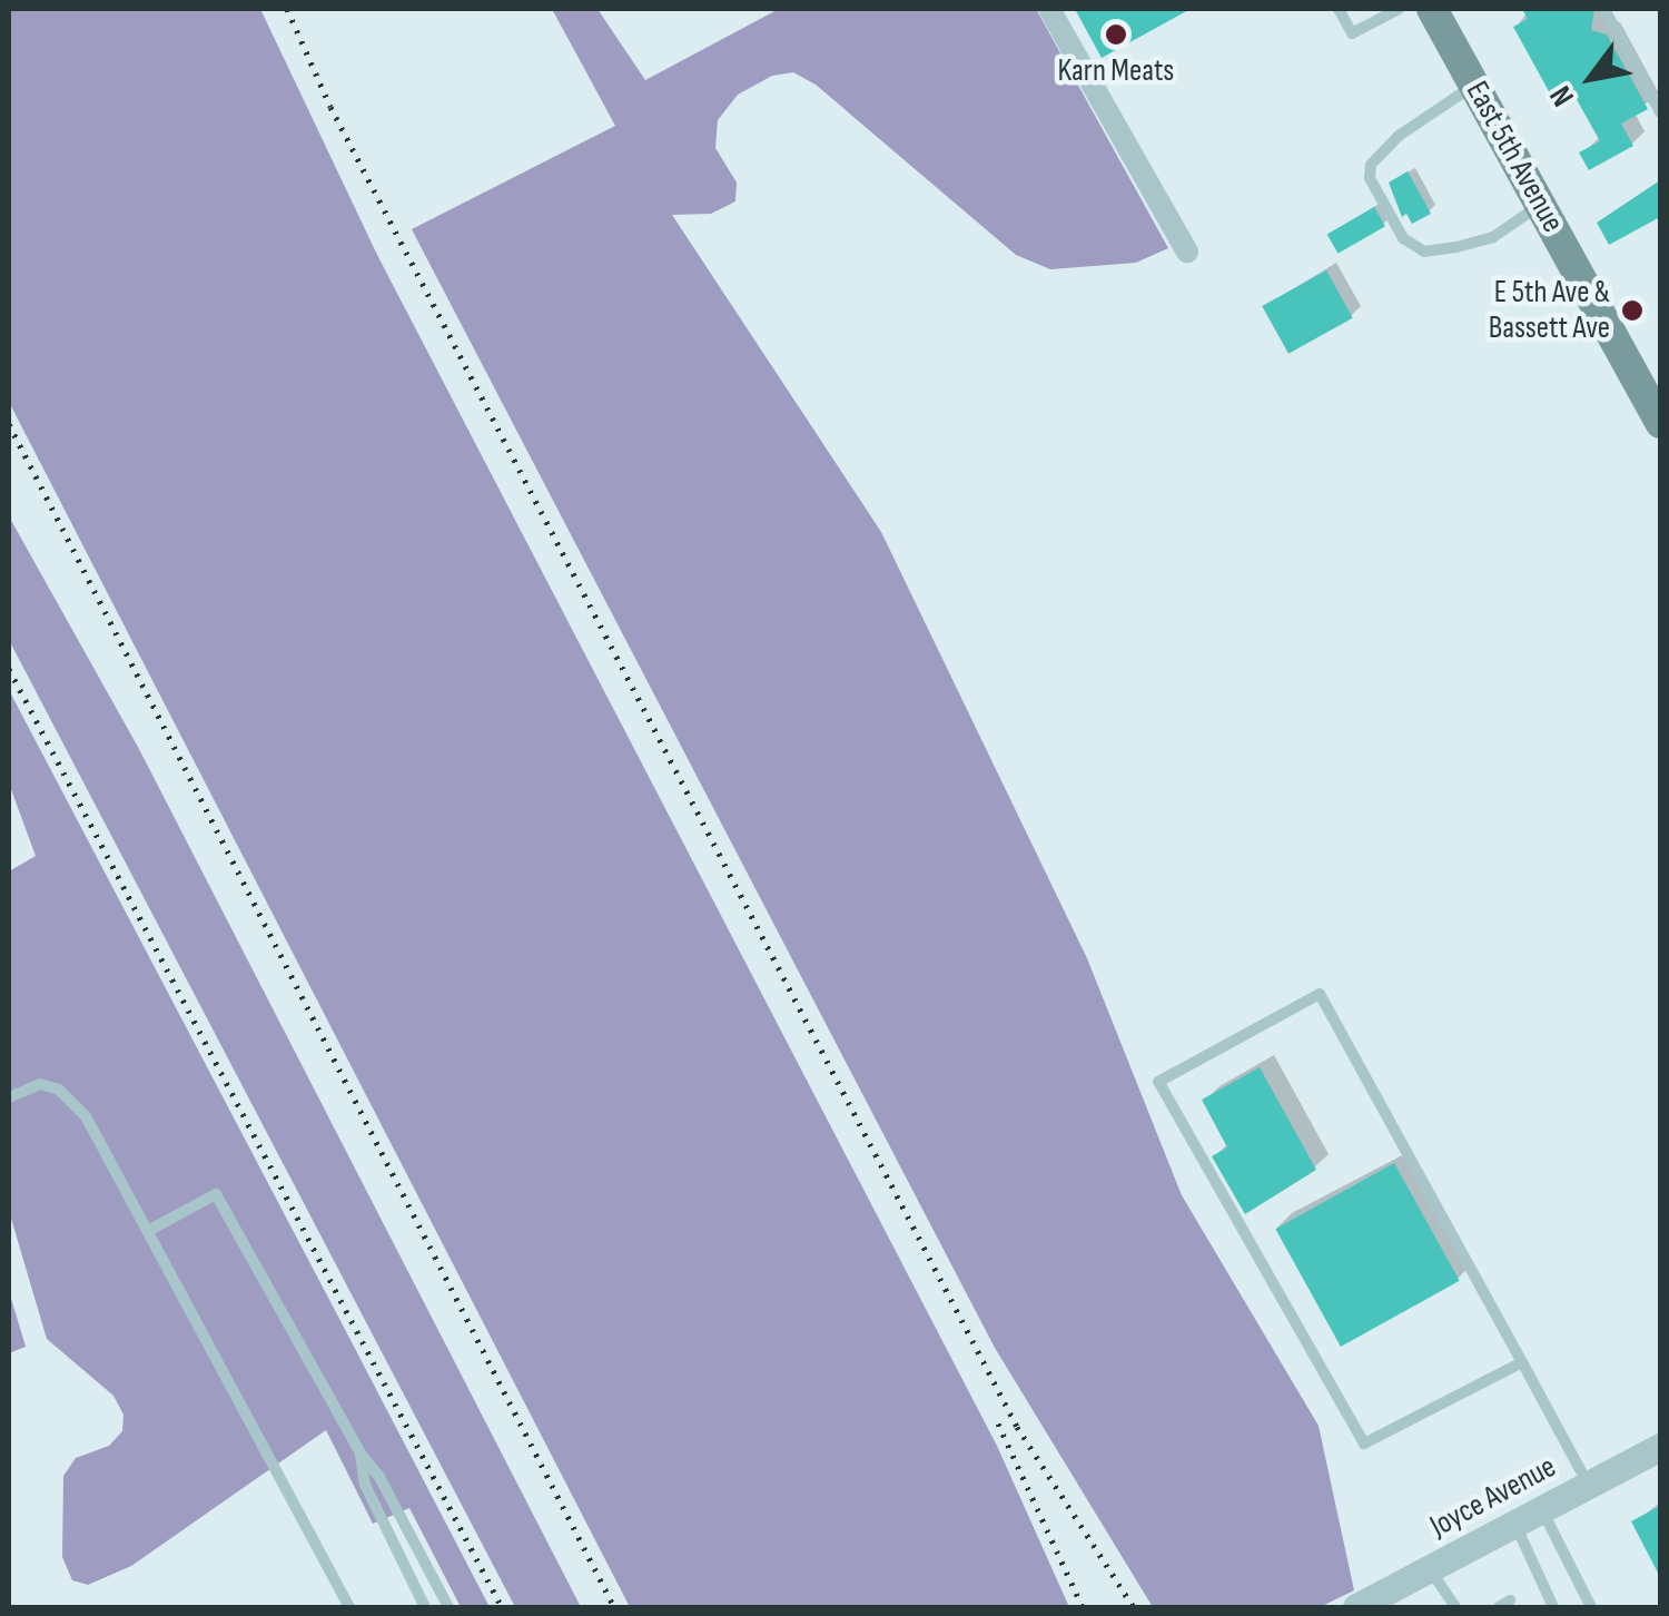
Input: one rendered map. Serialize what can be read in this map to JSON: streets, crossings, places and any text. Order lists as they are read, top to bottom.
{
  "streets": {
    "main road": ["East 5th Avenue"],
    "street": ["Joyce Avenue"]
  },
  "places": ["Karn Meats", "E 5th Ave & Bassett Ave"],
  "north": "bottom left"
}
